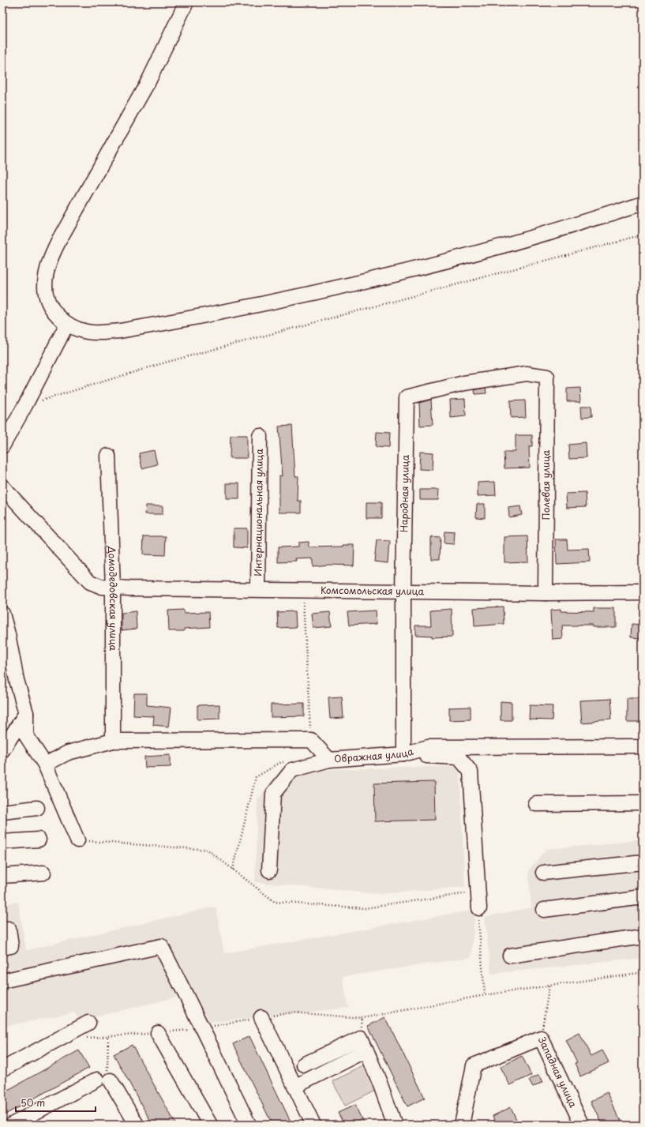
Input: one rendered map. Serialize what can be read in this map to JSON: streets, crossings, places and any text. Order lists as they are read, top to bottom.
{
  "streets": {
    "street": [
      "Полевая улица",
      "Народная улица",
      "Интернациональная улица",
      "Комсомольская улица",
      "Домодедовская улица",
      "Овражная улица",
      "Западная улица"
    ]
  },
  "crossings": [
    ["Полевая улица", "Народная улица"],
    ["Полевая улица", "Комсомольская улица"],
    ["Народная улица", "Комсомольская улица"],
    ["Народная улица", "Овражная улица"],
    ["Интернациональная улица", "Комсомольская улица"],
    ["Комсомольская улица", "Домодедовская улица"]
  ],
  "scale_bar": "50 m"
}
